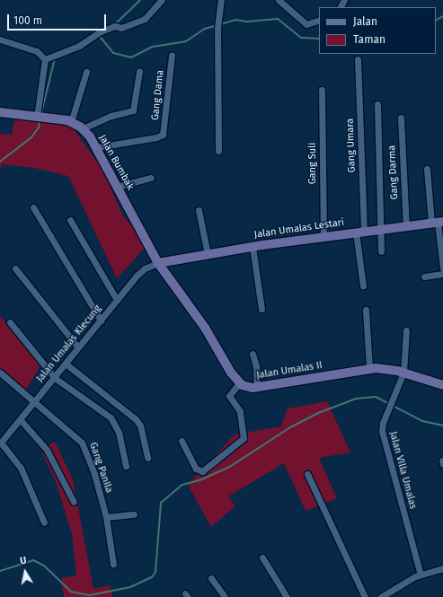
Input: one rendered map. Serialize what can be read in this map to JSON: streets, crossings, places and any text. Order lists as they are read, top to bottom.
{
  "streets": {
    "street": [
      "Gang Dama",
      "Gang Umara",
      "Jalan Bumbak",
      "Gang Suli",
      "Gang Darma",
      "Jalan Umalas Lestari",
      "Jalan Umalas Klecung",
      "Jalan Umalas II",
      "Gang Panila",
      "Jalan Villa Umalas"
    ]
  },
  "crossings": [
    ["Gang Dama", "Jalan Bumbak"],
    ["Gang Umara", "Jalan Umalas Lestari"],
    ["Jalan Bumbak", "Jalan Umalas Lestari"],
    ["Jalan Bumbak", "Jalan Umalas Klecung"],
    ["Gang Suli", "Jalan Umalas Lestari"],
    ["Gang Darma", "Jalan Umalas Lestari"],
    ["Jalan Umalas Lestari", "Jalan Umalas Klecung"],
    ["Jalan Umalas Klecung", "Gang Panila"],
    ["Jalan Umalas II", "Jalan Villa Umalas"]
  ],
  "legend": ["Jalan", "Taman"],
  "scale_bar": "100 m",
  "north": "top"
}
